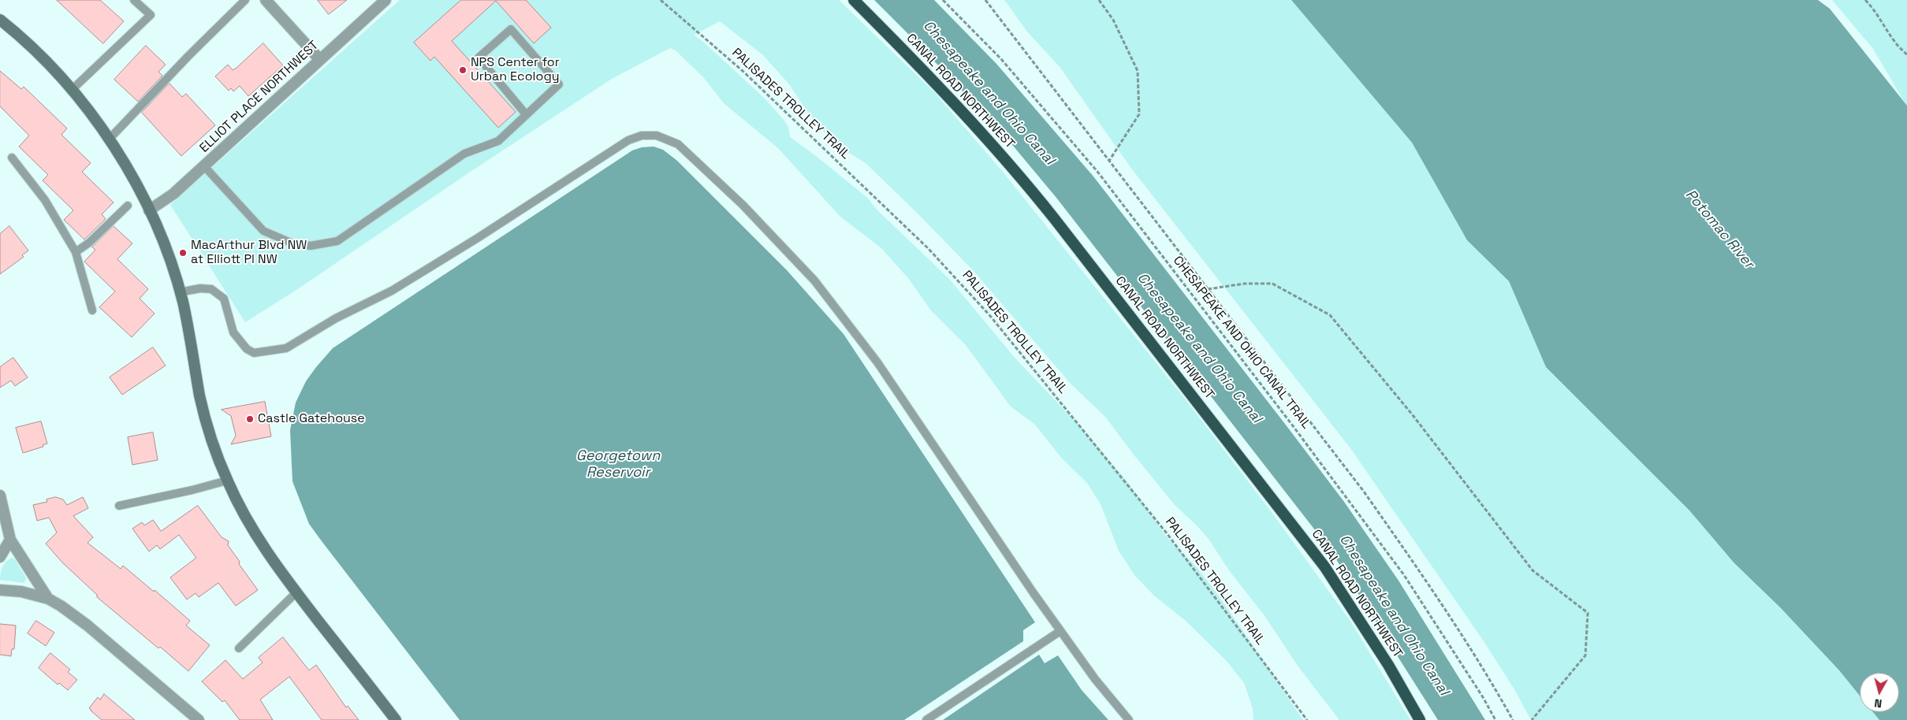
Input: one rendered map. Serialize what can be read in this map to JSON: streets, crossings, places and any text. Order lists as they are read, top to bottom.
{
  "streets": {
    "highway": ["CANAL ROAD NORTHWEST"],
    "street": ["ELLIOT PLACE NORTHWEST"],
    "path": ["PALISADES TROLLEY TRAIL", "CHESAPEAKE AND OHIO CANAL TRAIL"]
  },
  "water": ["Chesapeake and Ohio Canal", "Potomac River", "Georgetown Reservoir"],
  "places": ["NPS Center for Urban Ecology", "MacArthur Blvd NW at Elliott Pl NW", "Castle Gatehouse"],
  "north": "bottom"
}
